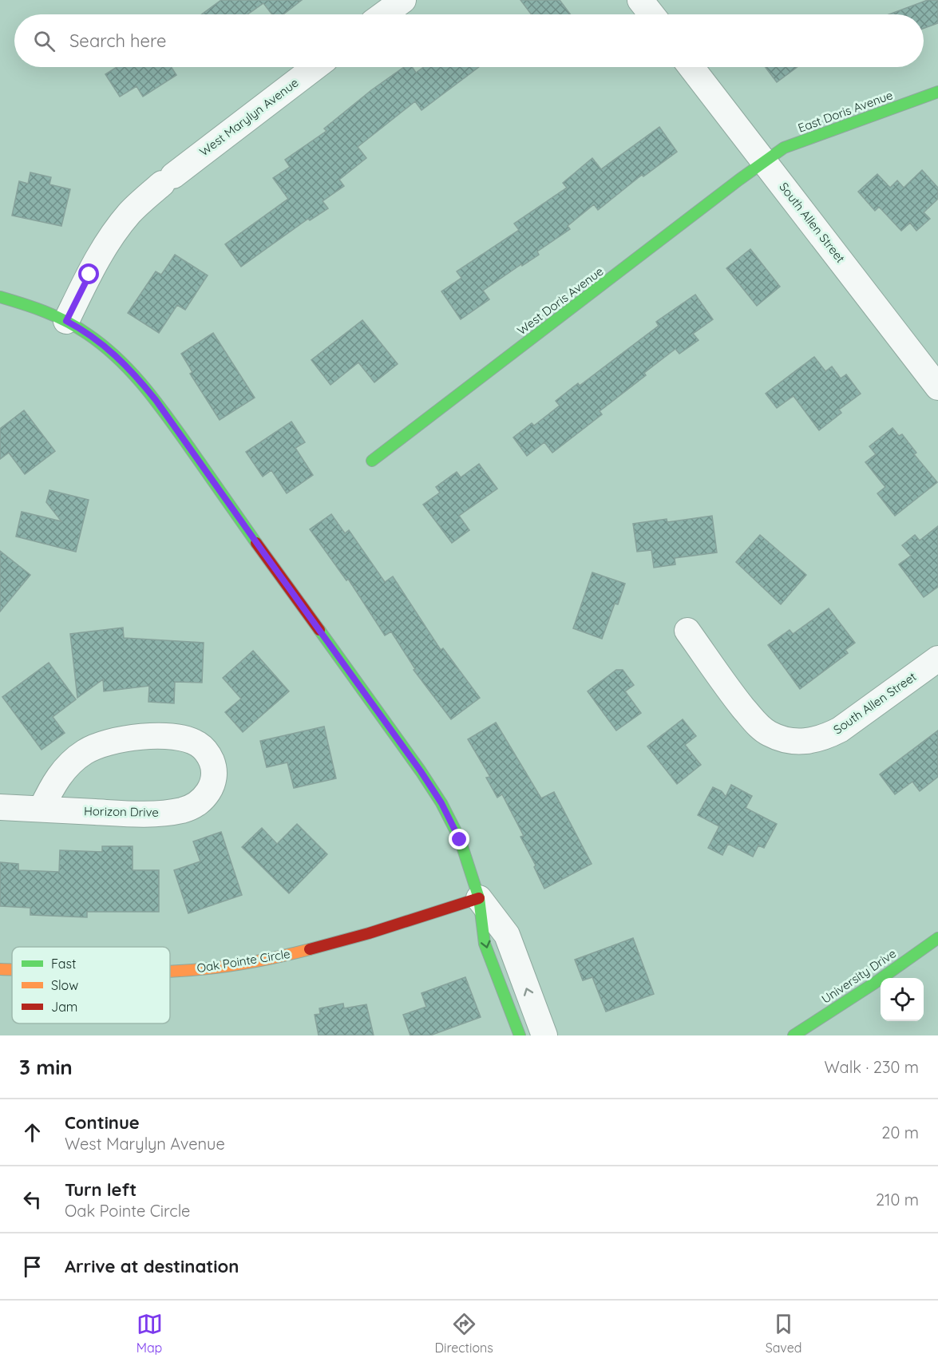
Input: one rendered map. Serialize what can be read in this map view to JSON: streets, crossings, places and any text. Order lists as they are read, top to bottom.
{
  "streets": {
    "street": [
      "East Doris Avenue",
      "West Marylyn Avenue",
      "South Allen Street",
      "West Doris Avenue",
      "Horizon Drive",
      "Oak Pointe Circle",
      "University Drive"
    ]
  },
  "crossings": [
    ["East Doris Avenue", "South Allen Street"],
    ["East Doris Avenue", "West Doris Avenue"],
    ["South Allen Street", "West Doris Avenue"]
  ],
  "legend": ["Fast", "Slow", "Jam"],
  "page": {
    "search": "Search here",
    "heading": ["3 min", "Walk · 230 m"],
    "list": [
      ["Continue", "West Marylyn Avenue", "20 m"],
      ["Turn left", "Oak Pointe Circle", "210 m"],
      "Arrive at destination"
    ],
    "nav": ["Map", "Directions", "Saved"]
  }
}
